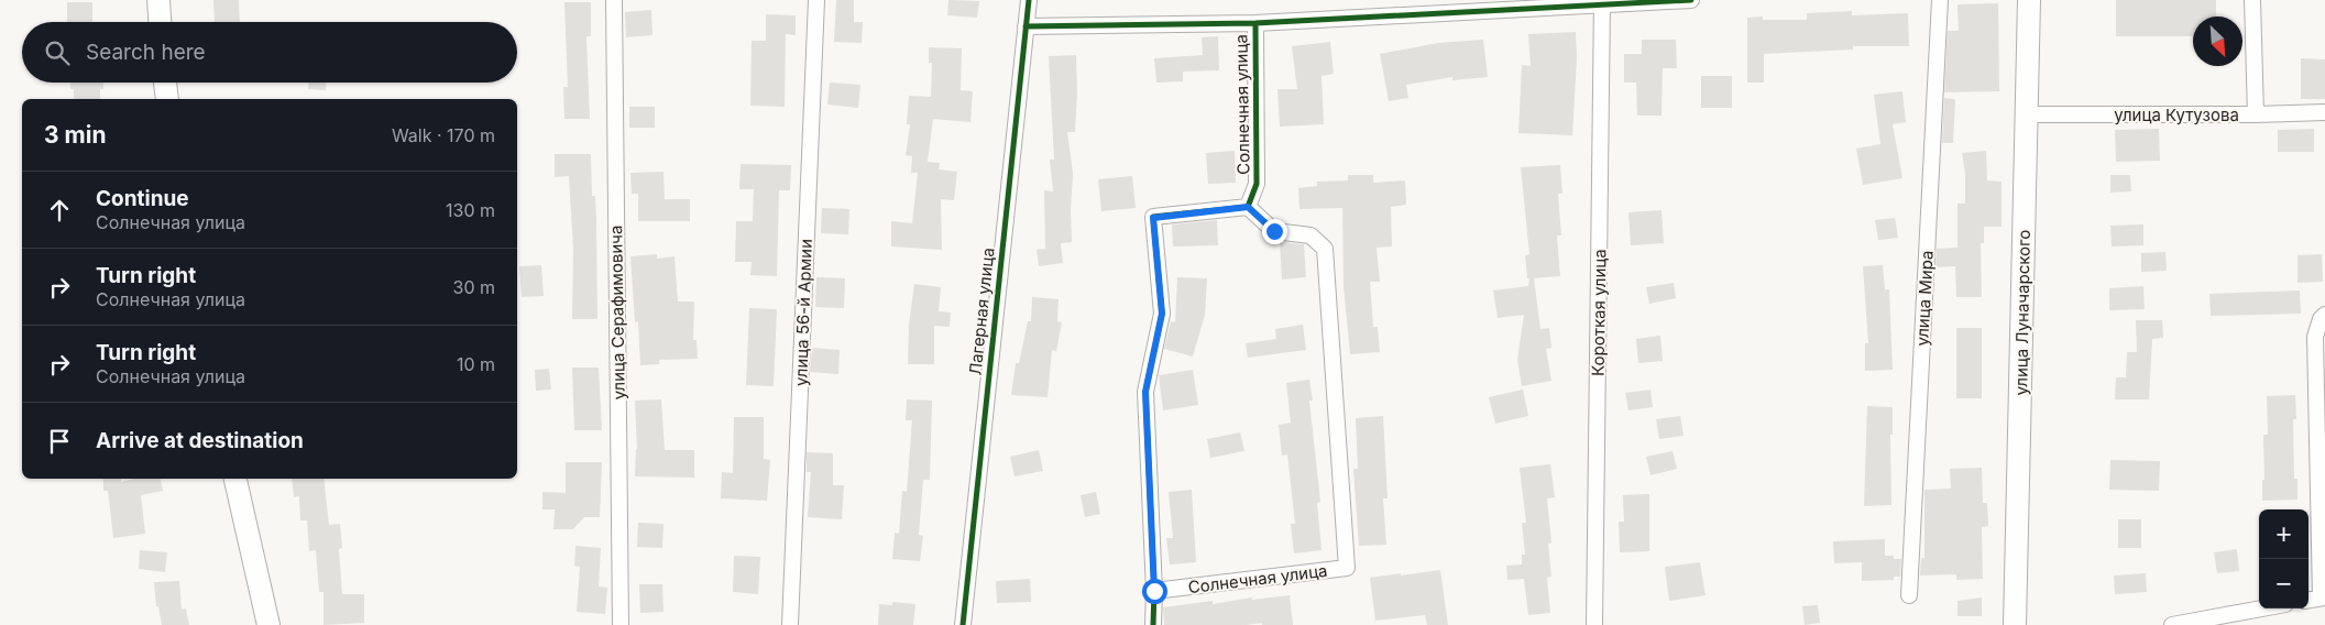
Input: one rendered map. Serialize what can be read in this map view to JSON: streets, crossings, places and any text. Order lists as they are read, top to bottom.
{
  "streets": {
    "main road": ["улица Луначарского"],
    "street": [
      "Солнечная улица",
      "улица Кутузова",
      "улица Мира",
      "Лагерная улица",
      "улица Серафимовича",
      "улица 56-й Армии",
      "Короткая улица"
    ]
  },
  "crossings": [
    ["улица Кутузова", "улица Луначарского"]
  ],
  "north": "bottom right",
  "page": {
    "search": "Search here",
    "heading": ["3 min", "Walk · 170 m"],
    "list": [
      ["Continue", "Солнечная улица", "130 m"],
      ["Turn right", "Солнечная улица", "30 m"],
      ["Turn right", "Солнечная улица", "10 m"],
      "Arrive at destination"
    ],
    "map_buttons": ["+", "−"]
  }
}
